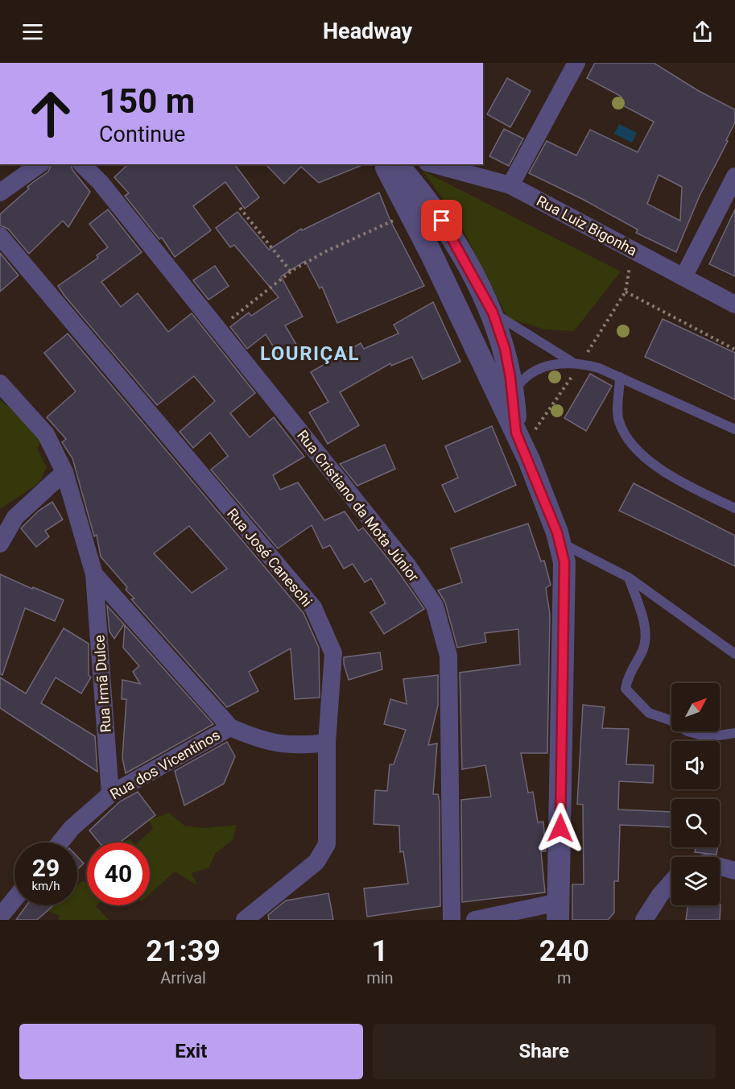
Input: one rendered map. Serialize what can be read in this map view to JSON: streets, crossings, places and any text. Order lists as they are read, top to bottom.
{
  "streets": {
    "street": [
      "Rua Luiz Bigonha",
      "Rua Cristiano da Mota Júnior",
      "Rua José Caneschi",
      "Rua Irmã Dulce",
      "Rua dos Vicentinos"
    ]
  },
  "crossings": [
    ["Rua José Caneschi", "Rua dos Vicentinos"],
    ["Rua Irmã Dulce", "Rua dos Vicentinos"]
  ],
  "districts": ["LOURIÇAL"],
  "north": "top right",
  "page": {
    "header": "Headway",
    "turn": ["150 m", "Continue"],
    "speed": "29 km/h",
    "limit": "40",
    "eta": [
      "21:39",
      "Arrival",
      "1",
      "min",
      "240",
      "m"
    ],
    "buttons": ["Exit", "Share"]
  }
}
